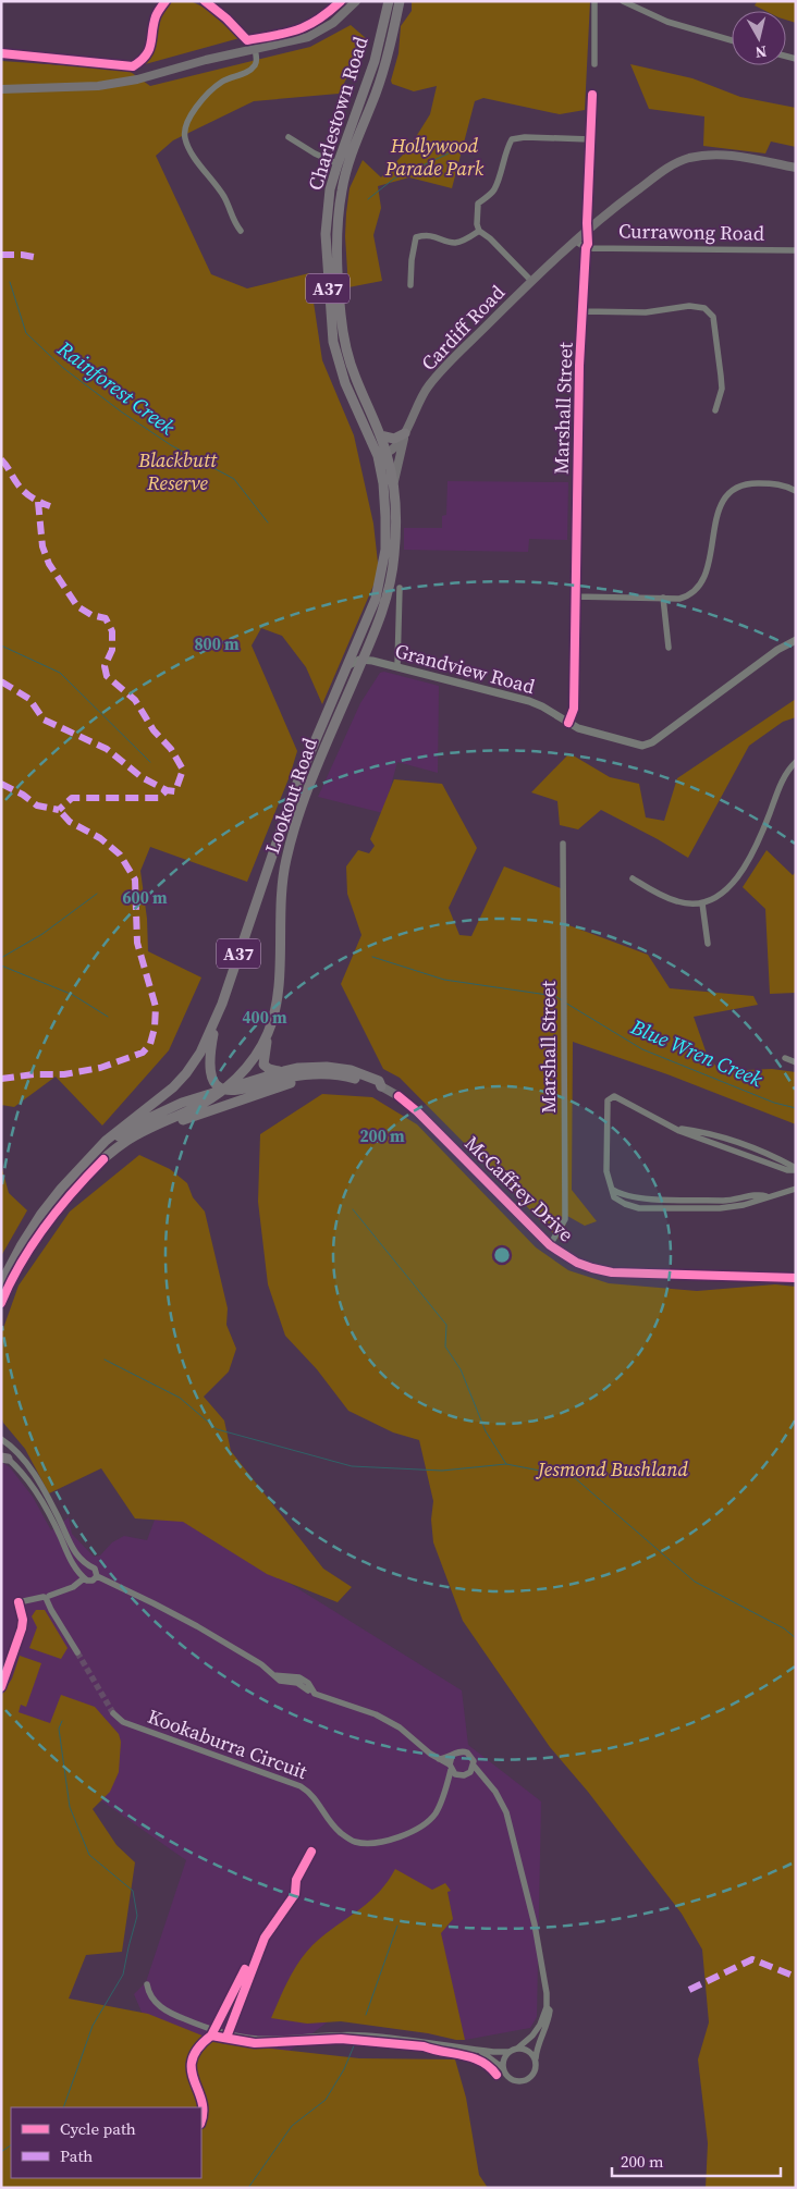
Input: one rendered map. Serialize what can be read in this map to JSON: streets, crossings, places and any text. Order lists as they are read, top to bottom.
{
  "streets": {
    "highway": ["Charlestown Road", "A37", "Lookout Road"],
    "main road": ["Cardiff Road", "McCaffrey Drive"],
    "street": [
      "Currawong Road",
      "Marshall Street",
      "Grandview Road",
      "Kookaburra Circuit"
    ]
  },
  "crossings": [
    ["Charlestown Road", "Cardiff Road"],
    ["Charlestown Road", "Lookout Road"],
    ["Currawong Road", "Marshall Street"],
    ["Cardiff Road", "Marshall Street"],
    ["Cardiff Road", "Lookout Road"],
    ["Marshall Street", "Grandview Road"],
    ["Marshall Street", "McCaffrey Drive"],
    ["Grandview Road", "Lookout Road"]
  ],
  "water": ["Rainforest Creek", "Blue Wren Creek"],
  "parks": ["Hollywood Parade Park", "Blackbutt Reserve", "Jesmond Bushland"],
  "legend": ["Cycle path", "Path"],
  "scale_bar": "200 m",
  "north": "bottom",
  "rings": [
    "800 m",
    "600 m",
    "400 m",
    "200 m"
  ]
}
